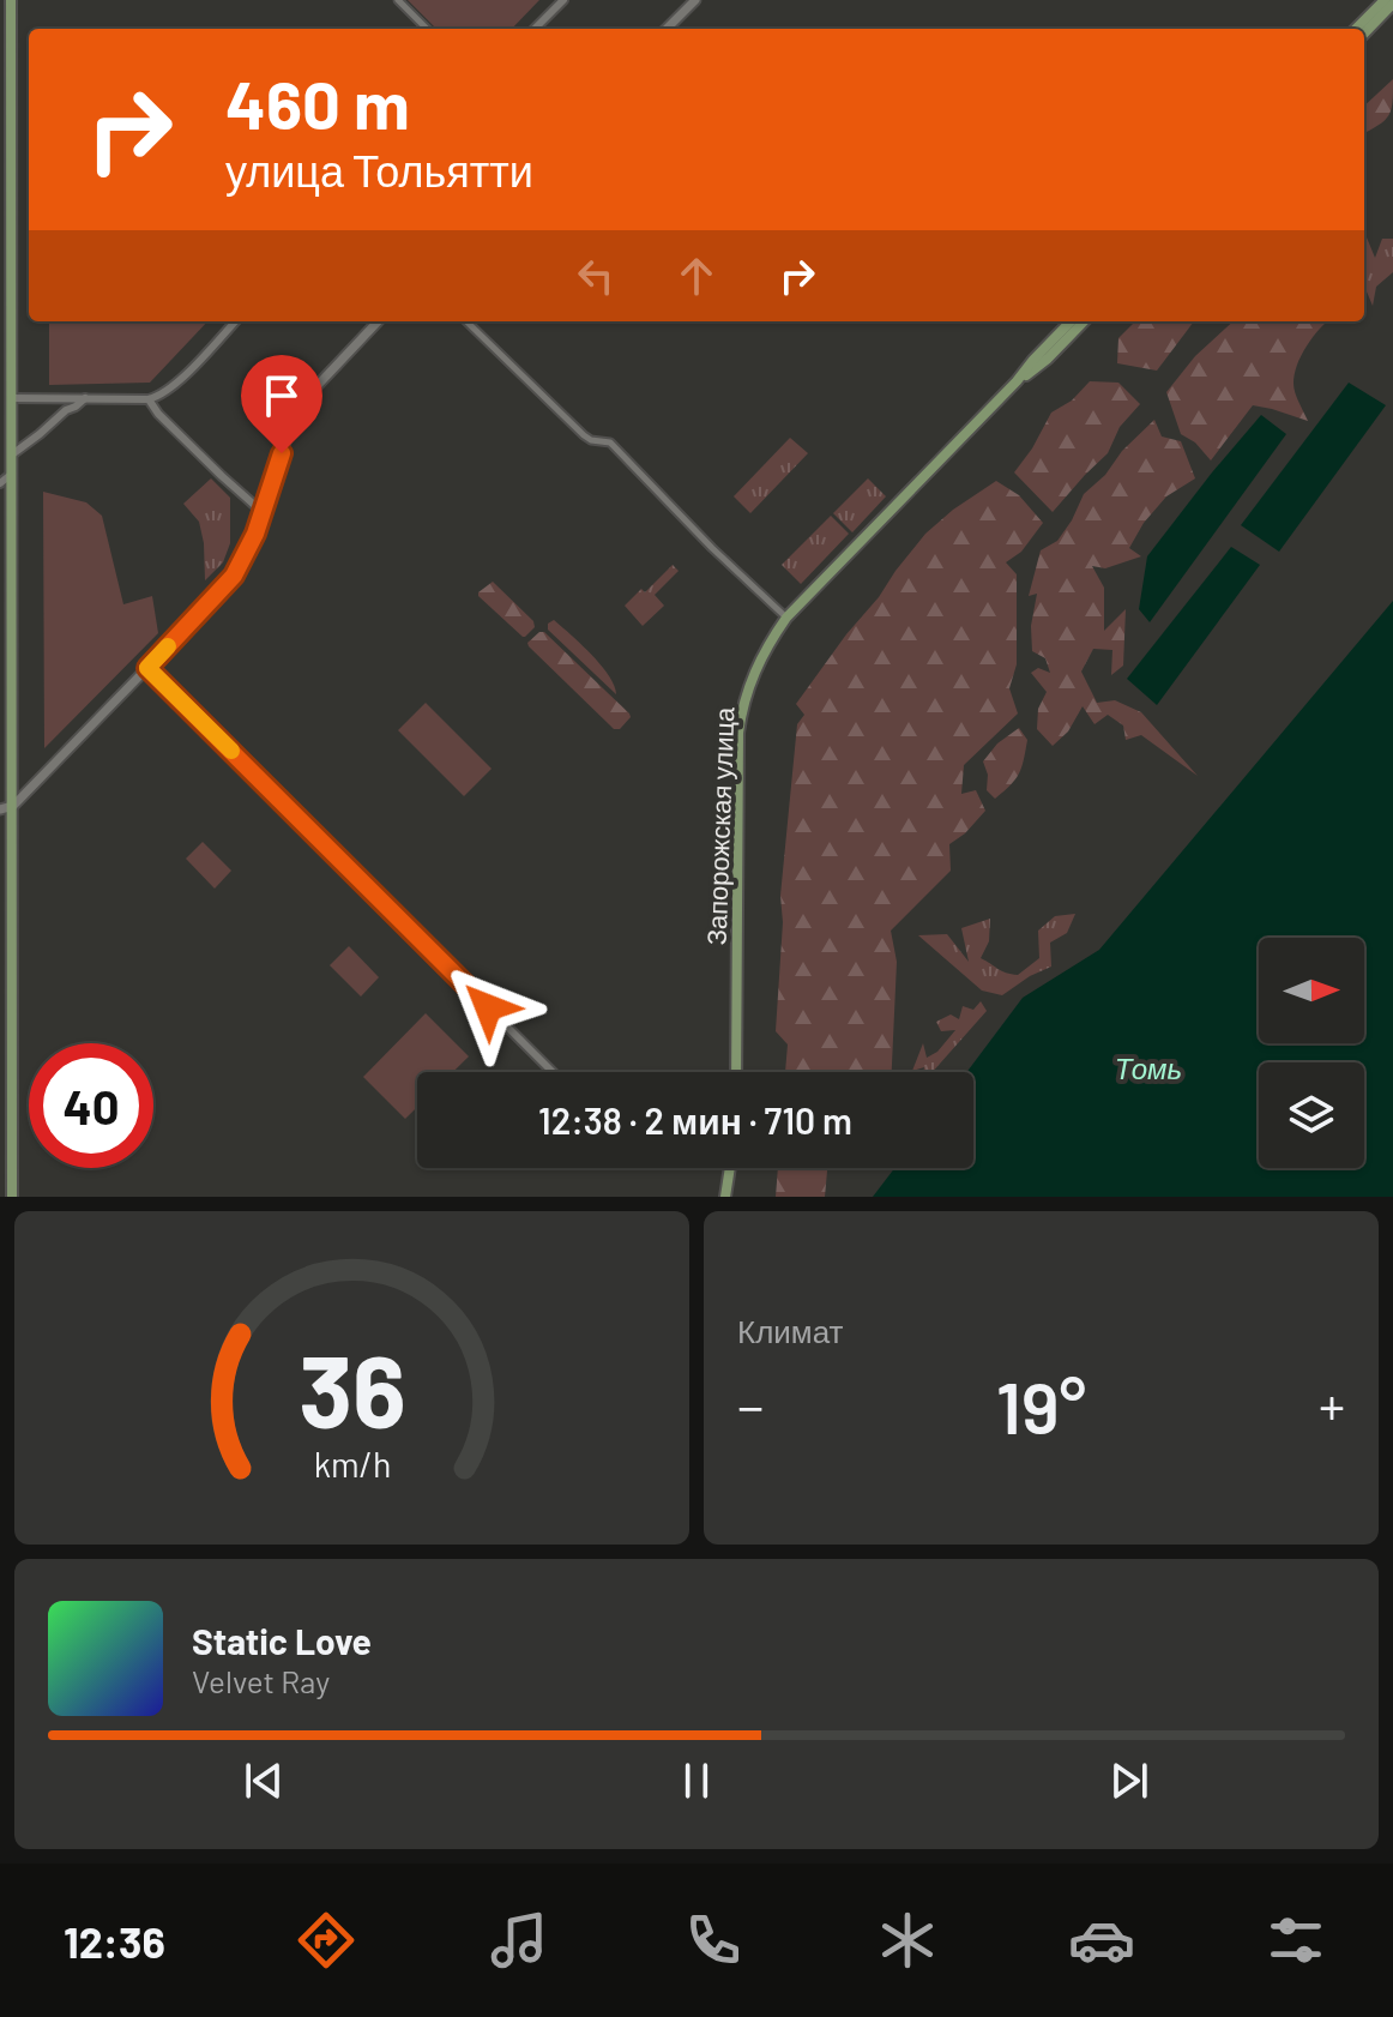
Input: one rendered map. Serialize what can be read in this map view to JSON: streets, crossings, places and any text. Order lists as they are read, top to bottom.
{
  "streets": {
    "main road": ["Запорожская улица"]
  },
  "water": ["Томь"],
  "north": "right",
  "page": {
    "turn": ["460 m", "улица Тольятти"],
    "limit": "40",
    "trip": "12:38 · 2 мин · 710 m",
    "tile": "Климат",
    "heat": ["−", "19°", "+"],
    "song": ["Static Love", "Velvet Ray"],
    "tabs": "12:36",
    "gauge": ["36", "km/h"]
  }
}
